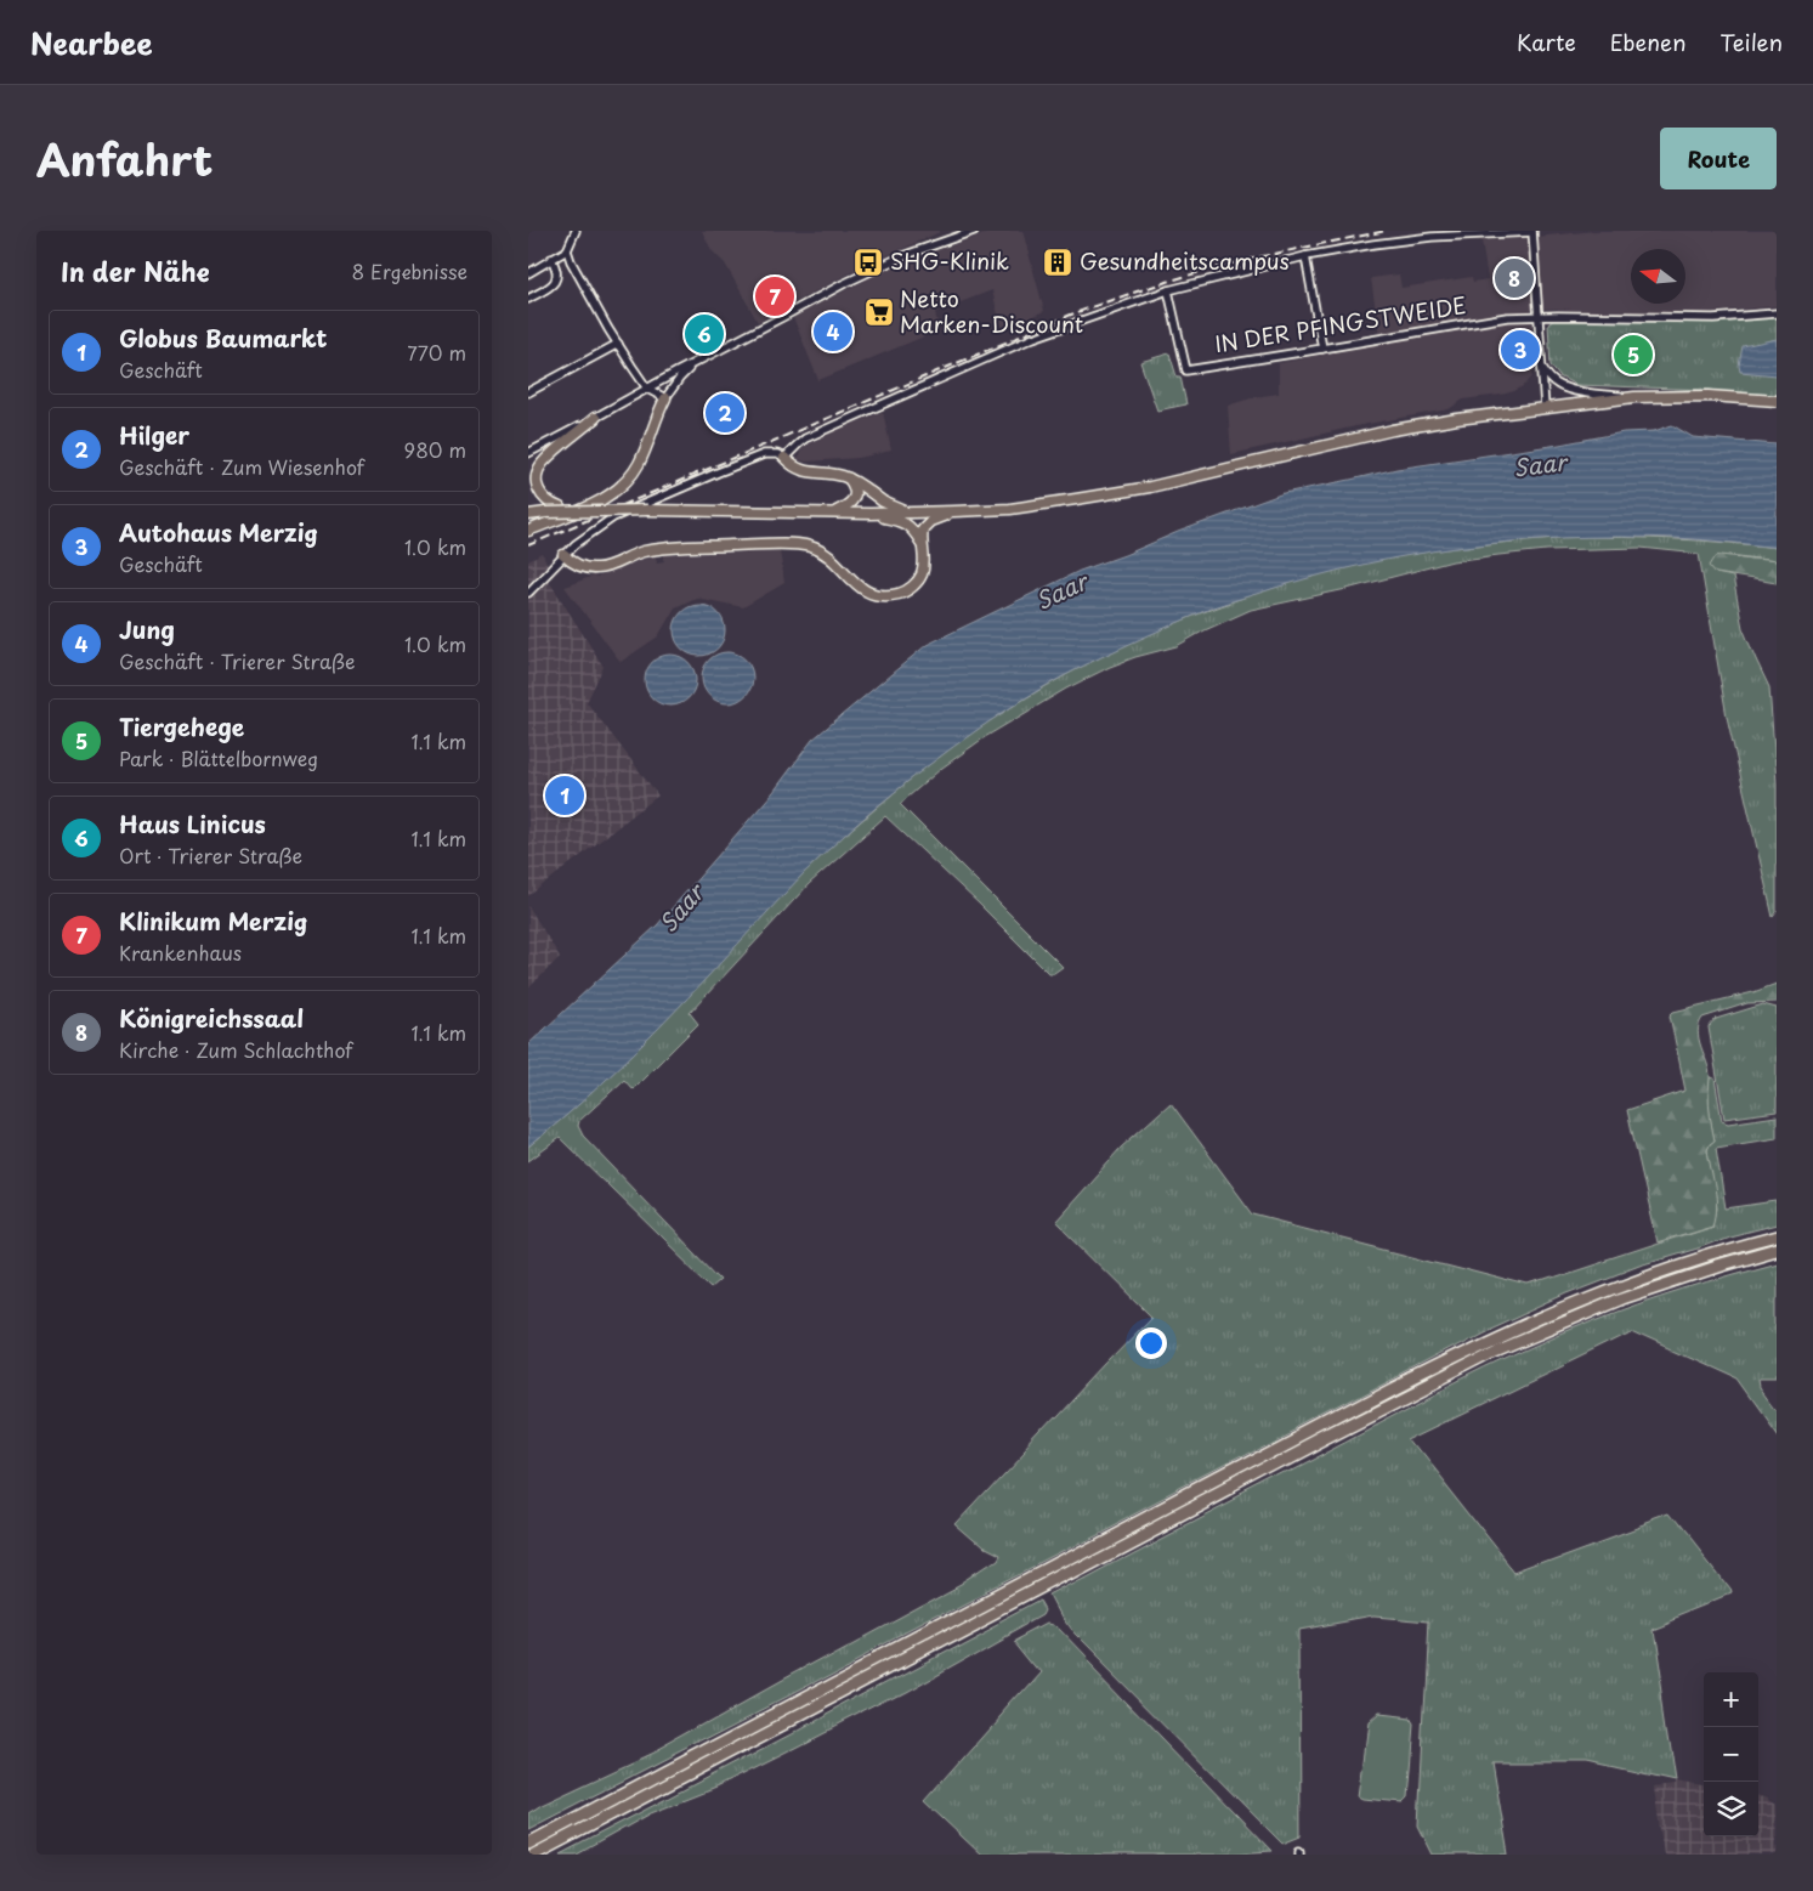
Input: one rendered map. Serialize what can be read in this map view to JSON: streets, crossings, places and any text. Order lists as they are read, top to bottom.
{
  "streets": {
    "street": ["IN DER PFINGSTWEIDE"]
  },
  "water": ["Saar"],
  "places": {
    "bus stop": ["SHG-Klinik"],
    "building": ["Gesundheitscampus"],
    "supermarket": ["Netto Marken-Discount"]
  },
  "north": "left",
  "page": {
    "header": "Nearbee",
    "nav": ["Karte", "Ebenen", "Teilen"],
    "title": "Anfahrt",
    "buttons": "Route",
    "heading": ["In der Nähe", "8 Ergebnisse"],
    "pins": [
      "8",
      "7",
      "4",
      "6",
      "3",
      "5",
      "2",
      "1"
    ],
    "list": [
      {
        "mark": "1",
        "name": "Globus Baumarkt",
        "note": "Geschäft",
        "value": "770 m"
      },
      {
        "mark": "2",
        "name": "Hilger",
        "note": "Geschäft · Zum Wiesenhof",
        "value": "980 m"
      },
      {
        "mark": "3",
        "name": "Autohaus Merzig",
        "note": "Geschäft",
        "value": "1.0 km"
      },
      {
        "mark": "4",
        "name": "Jung",
        "note": "Geschäft · Trierer Straße",
        "value": "1.0 km"
      },
      {
        "mark": "5",
        "name": "Tiergehege",
        "note": "Park · Blättelbornweg",
        "value": "1.1 km"
      },
      {
        "mark": "6",
        "name": "Haus Linicus",
        "note": "Ort · Trierer Straße",
        "value": "1.1 km"
      },
      {
        "mark": "7",
        "name": "Klinikum Merzig",
        "note": "Krankenhaus",
        "value": "1.1 km"
      },
      {
        "mark": "8",
        "name": "Königreichssaal",
        "note": "Kirche · Zum Schlachthof",
        "value": "1.1 km"
      }
    ],
    "map_buttons": ["+", "−"]
  }
}
